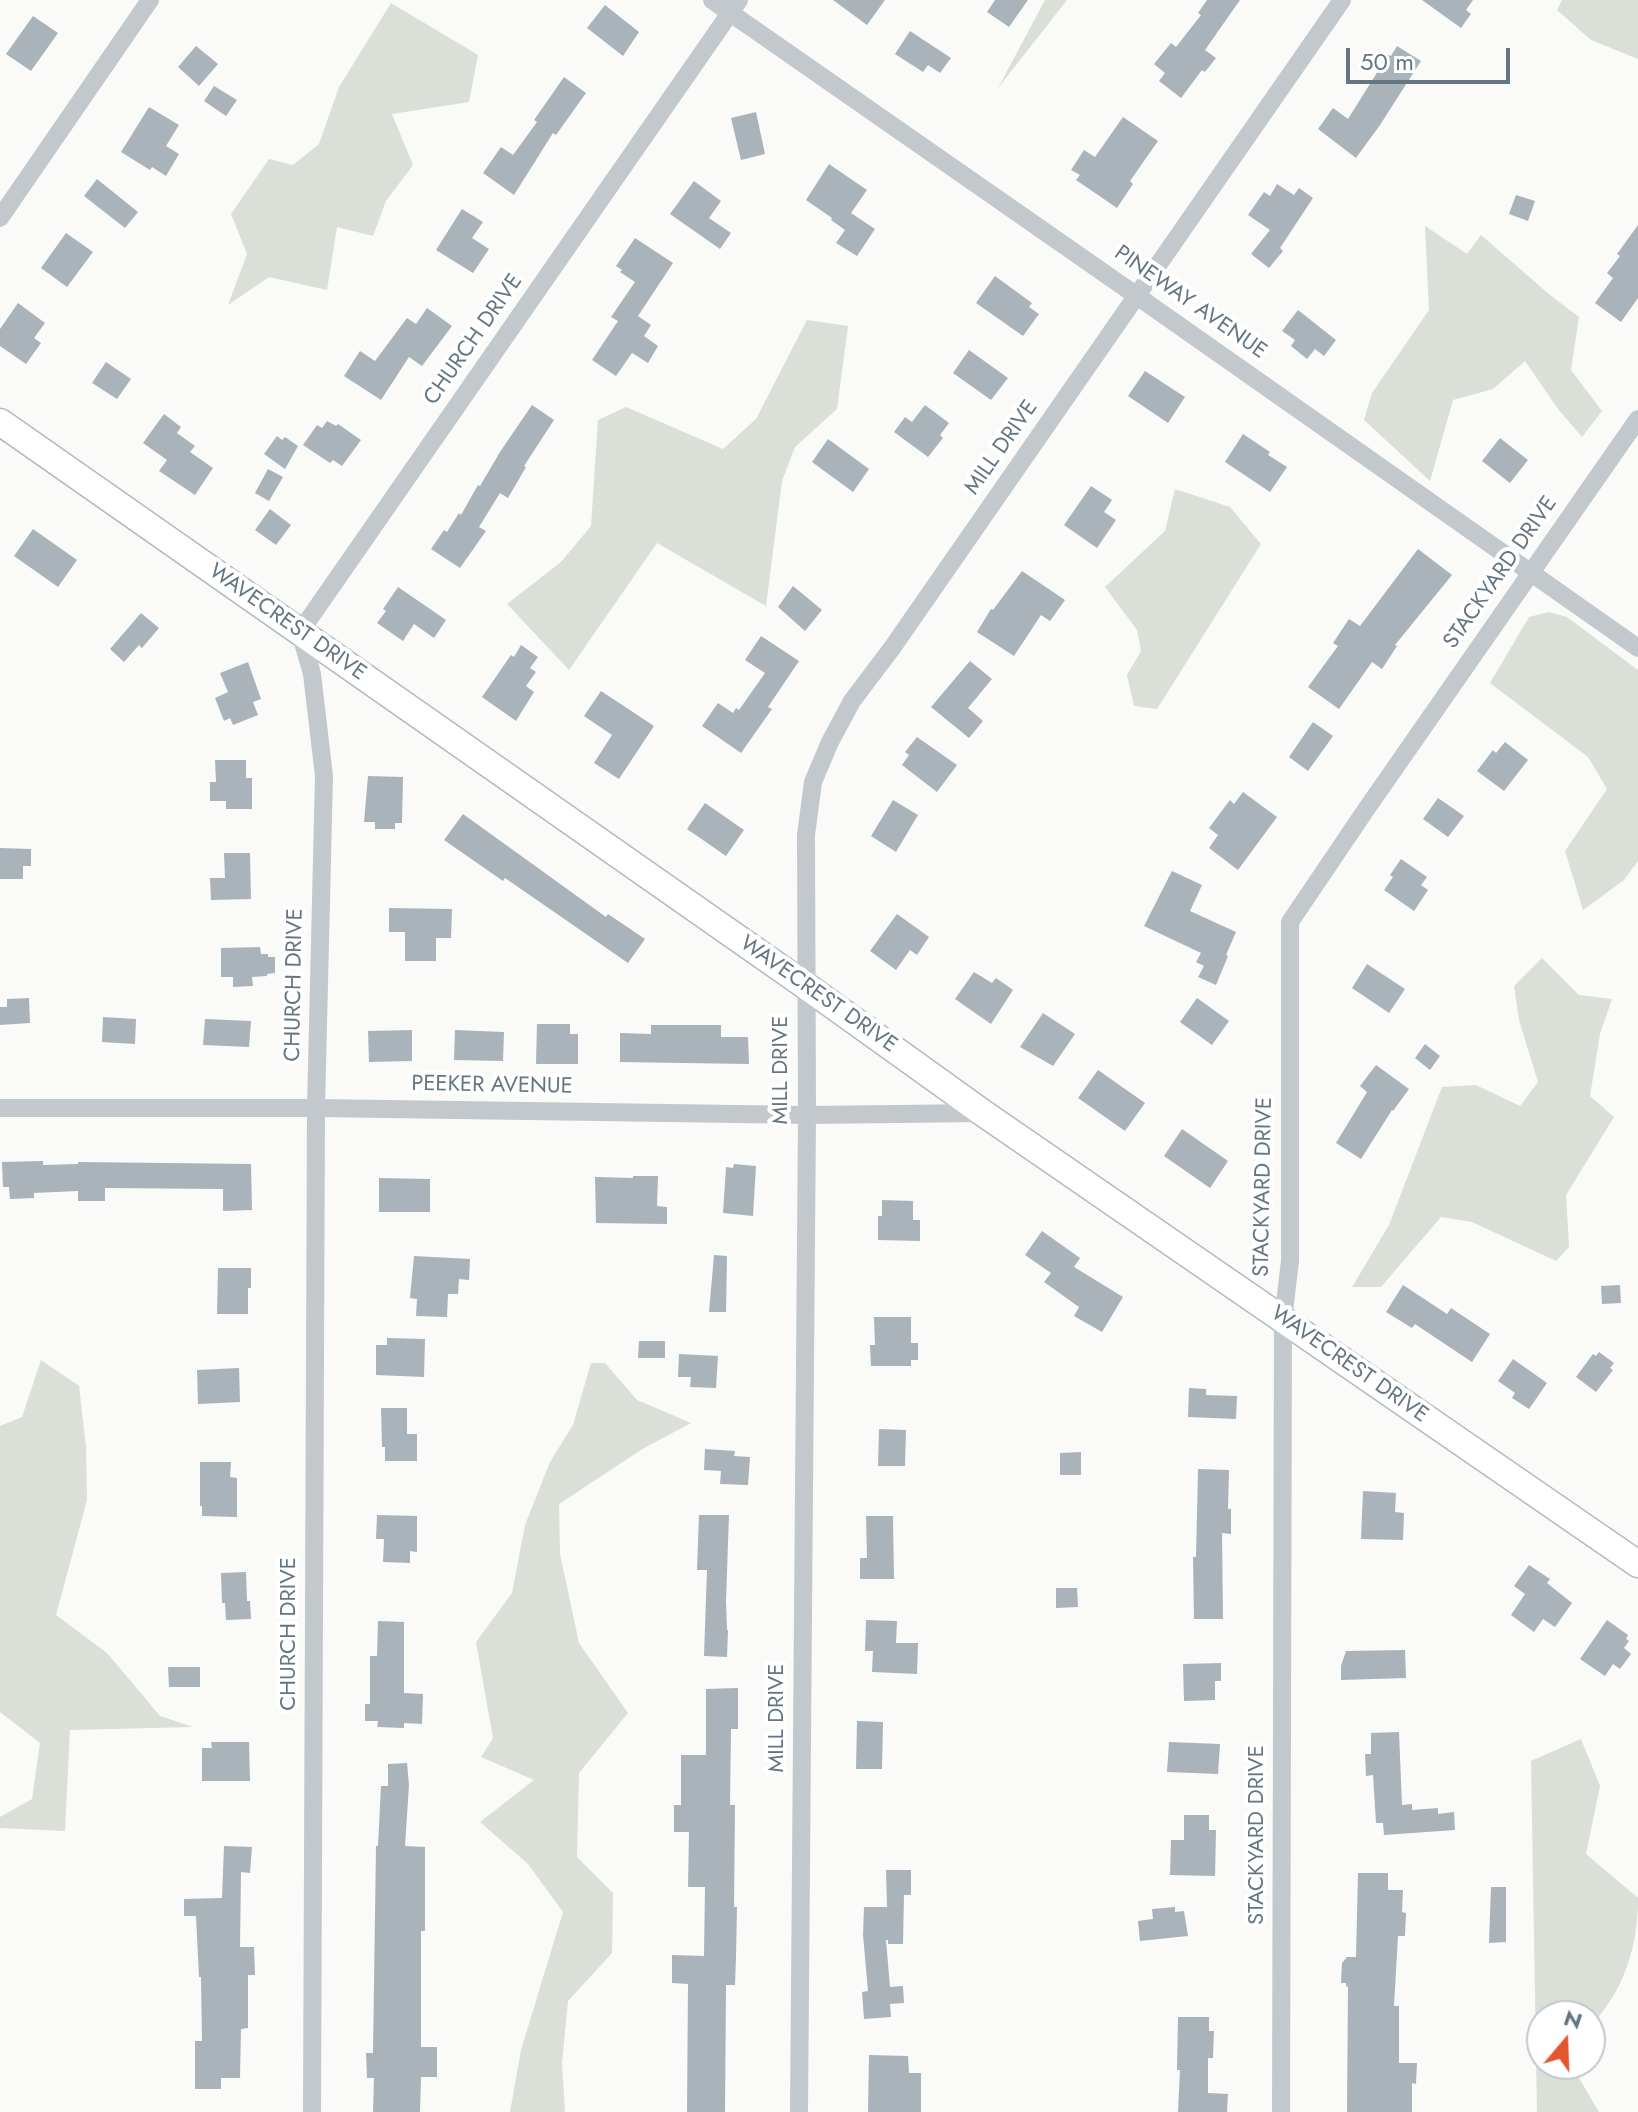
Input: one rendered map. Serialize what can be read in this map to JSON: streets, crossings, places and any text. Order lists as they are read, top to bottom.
{
  "streets": {
    "street": [
      "PINEWAY AVENUE",
      "CHURCH DRIVE",
      "MILL DRIVE",
      "STACKYARD DRIVE",
      "WAVECREST DRIVE",
      "PEEKER AVENUE"
    ]
  },
  "crossings": [
    ["PINEWAY AVENUE", "CHURCH DRIVE"],
    ["PINEWAY AVENUE", "MILL DRIVE"],
    ["PINEWAY AVENUE", "STACKYARD DRIVE"],
    ["CHURCH DRIVE", "WAVECREST DRIVE"],
    ["CHURCH DRIVE", "PEEKER AVENUE"],
    ["MILL DRIVE", "WAVECREST DRIVE"],
    ["MILL DRIVE", "PEEKER AVENUE"],
    ["STACKYARD DRIVE", "WAVECREST DRIVE"],
    ["WAVECREST DRIVE", "PEEKER AVENUE"]
  ],
  "scale_bar": "50 m",
  "north": "top"
}
